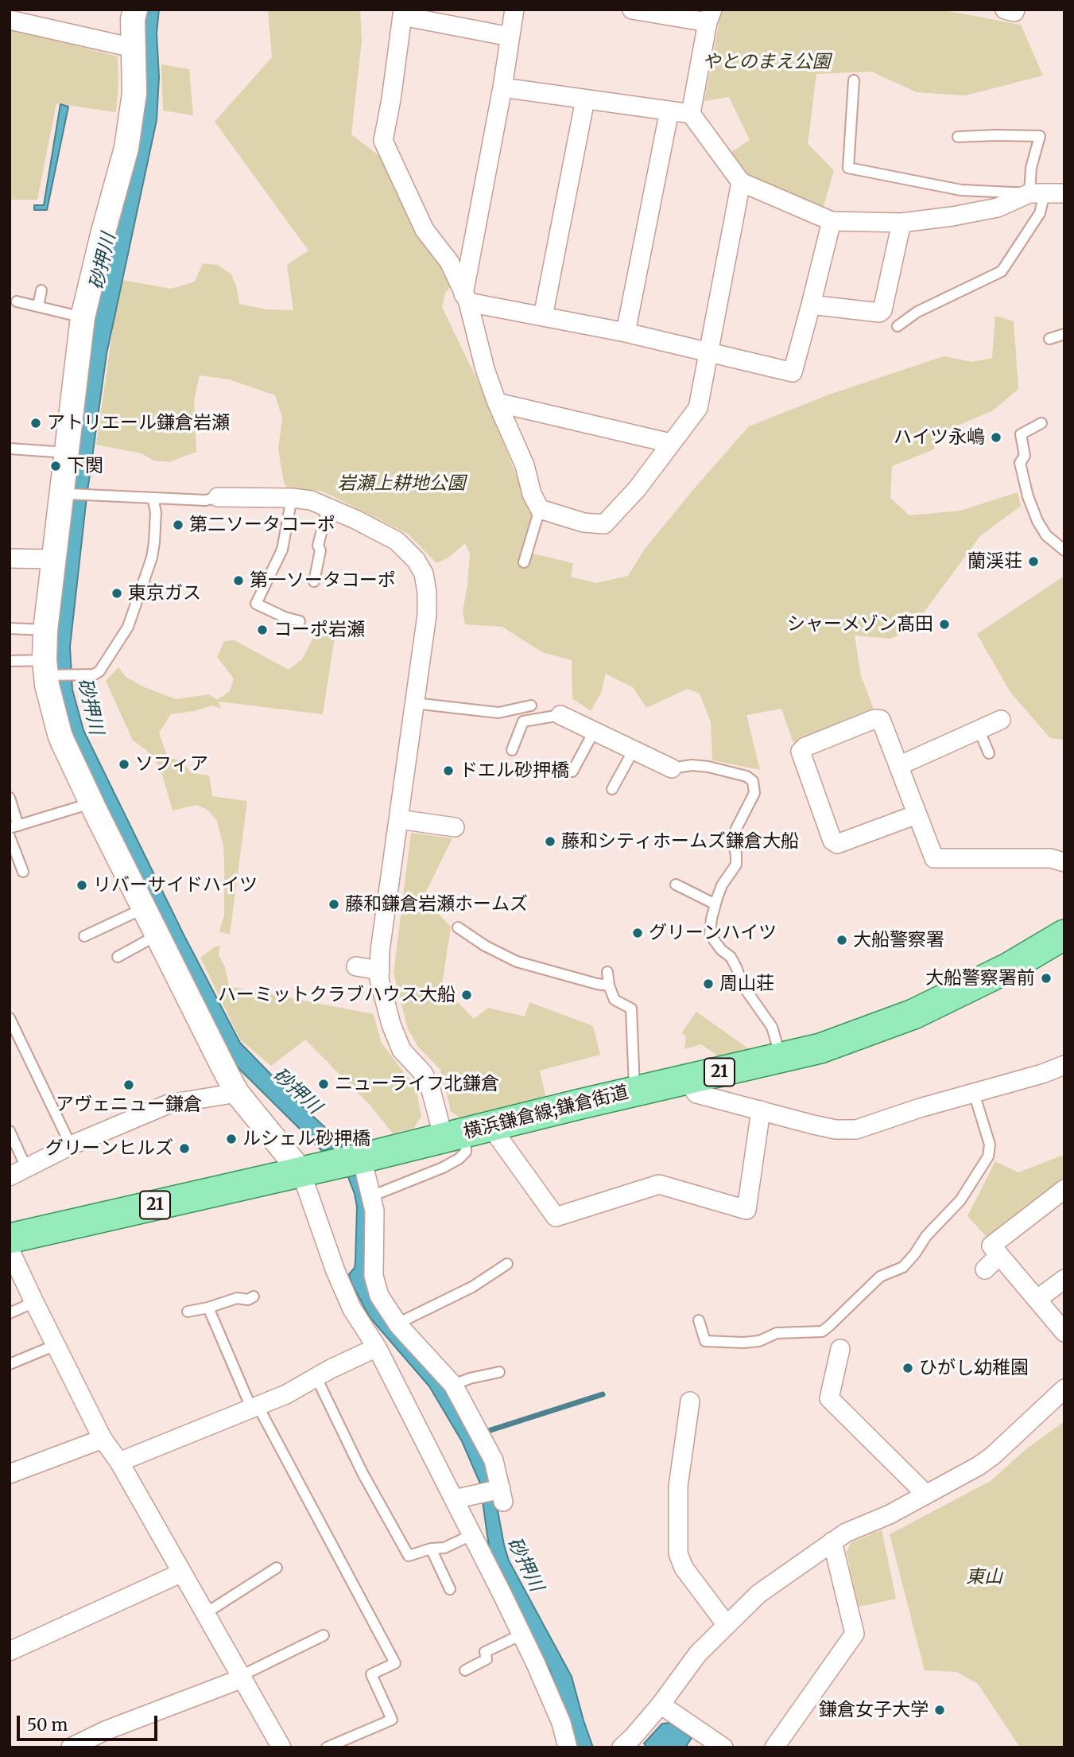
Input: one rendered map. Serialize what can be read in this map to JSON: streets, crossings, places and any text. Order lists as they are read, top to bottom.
{
  "streets": {
    "main road": ["21", "横浜鎌倉線;鎌倉街道"]
  },
  "water": ["砂押川"],
  "parks": ["やとのまえ公園", "岩瀬上耕地公園", "東山"],
  "places": [
    "アトリエール鎌倉岩瀬",
    "ハイツ永嶋",
    "下関",
    "第二ソータコーポ",
    "蘭渓荘",
    "第一ソータコーポ",
    "東京ガス",
    "シャーメゾン髙田",
    "コーポ岩瀬",
    "ソフィア",
    "ドエル砂押橋",
    "藤和シティホームズ鎌倉大船",
    "リバーサイドハイツ",
    "藤和鎌倉岩瀬ホームズ",
    "グリーンハイツ",
    "大船警察署",
    "大船警察署前",
    "周山荘",
    "ハーミットクラブハウス大船",
    "ニューライフ北鎌倉",
    "アヴェニュー鎌倉",
    "ルシェル砂押橋",
    "グリーンヒルズ",
    "ひがし幼稚園",
    "鎌倉女子大学"
  ],
  "scale_bar": "50 m"
}
